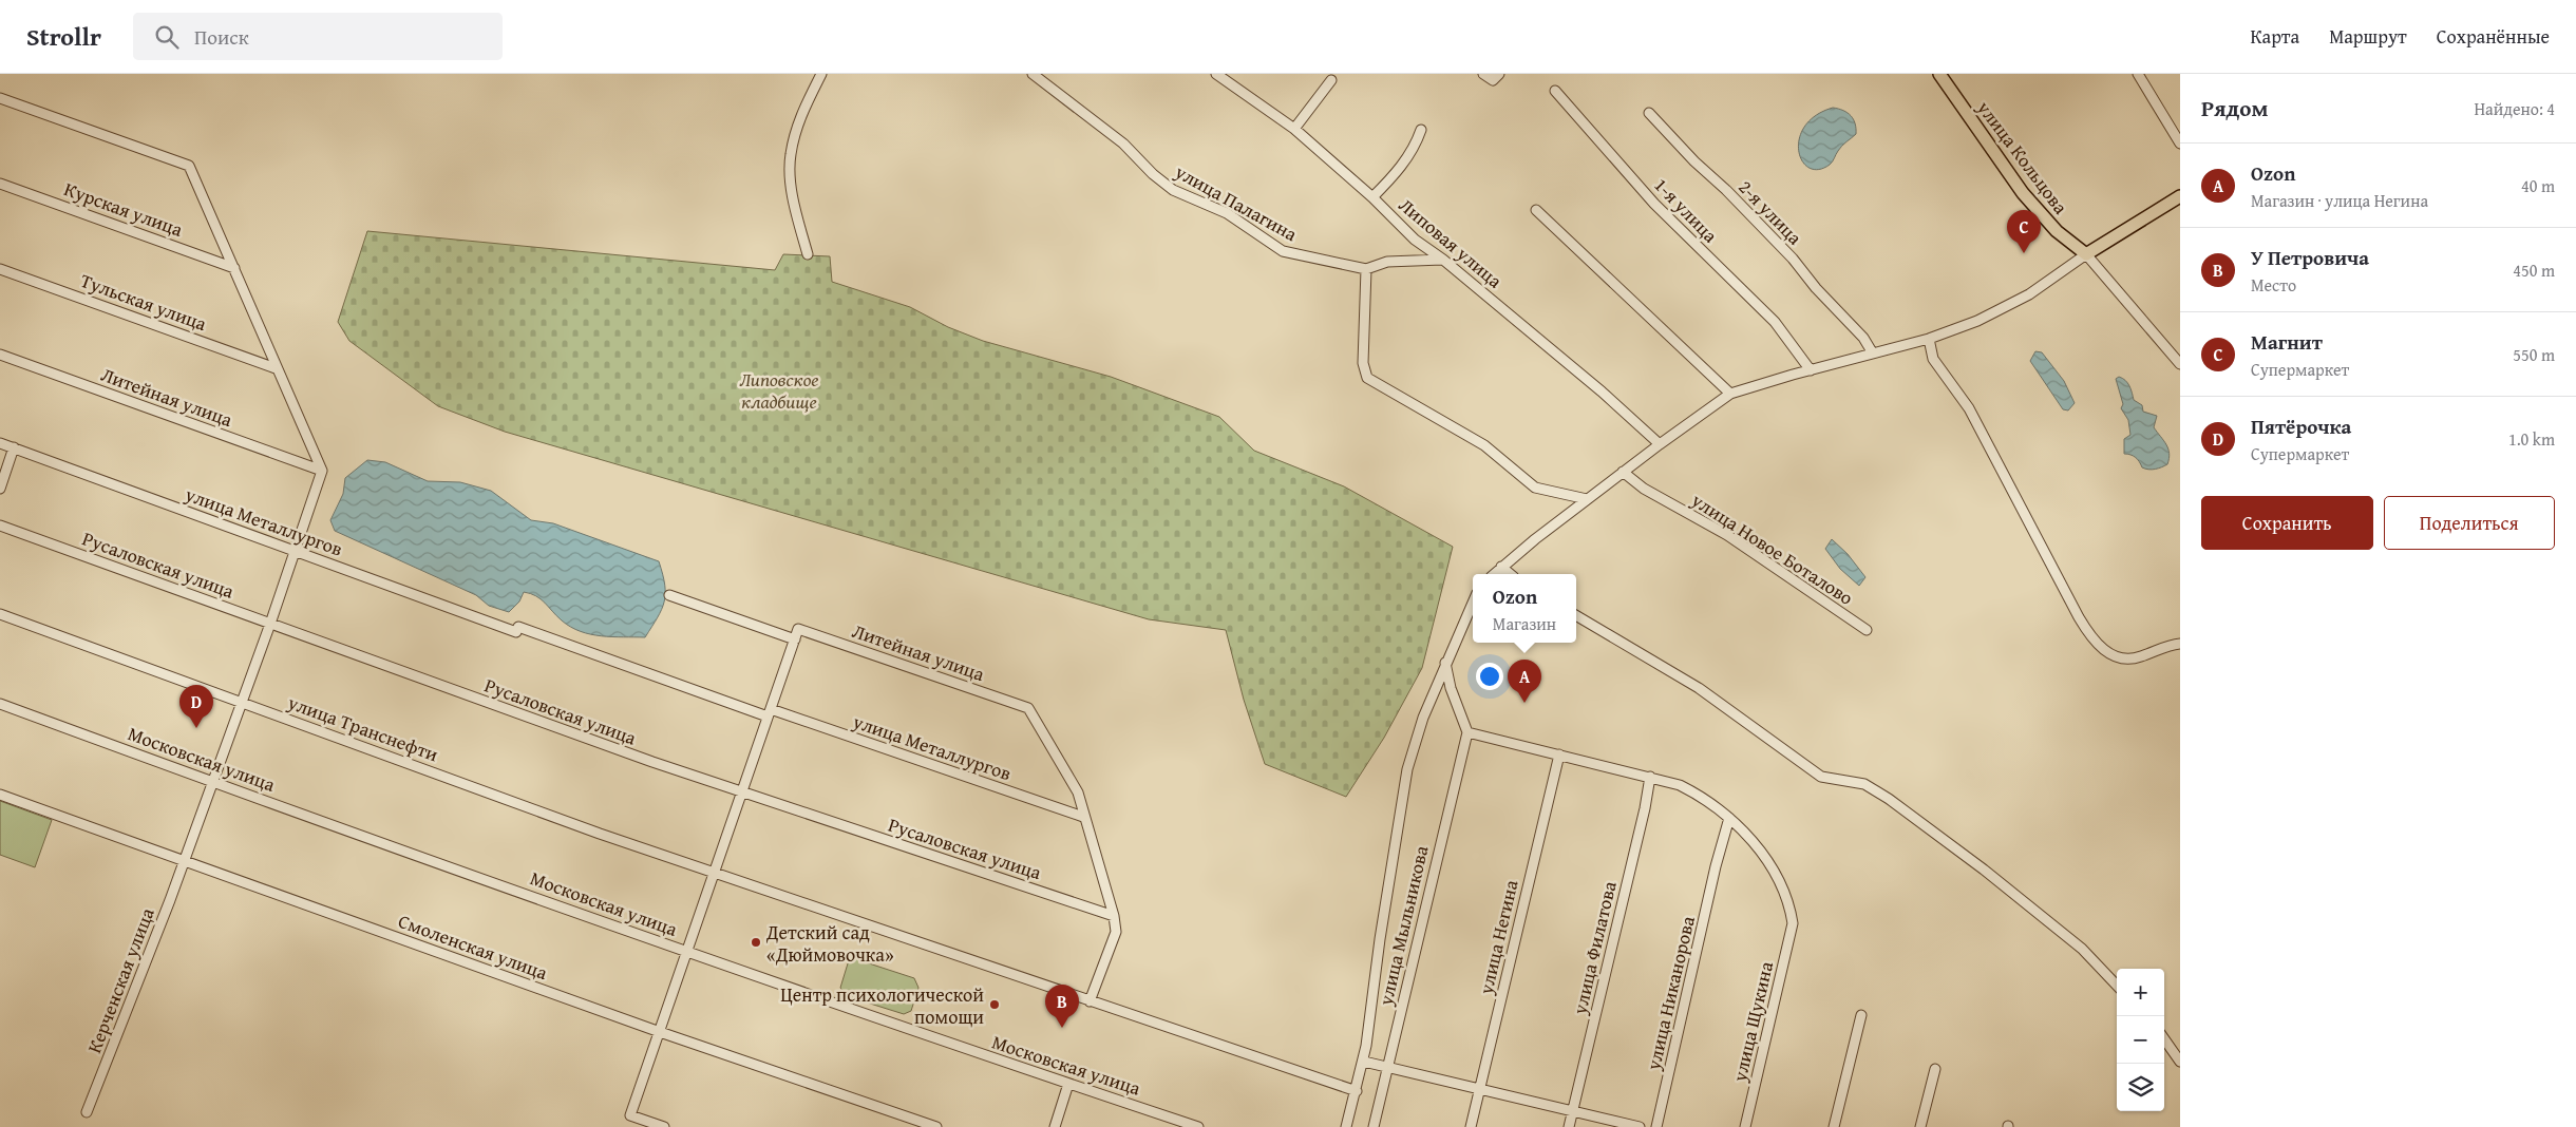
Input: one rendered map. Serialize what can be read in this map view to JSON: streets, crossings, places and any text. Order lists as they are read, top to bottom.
{
  "streets": {
    "main road": ["улица Кольцова"],
    "street": [
      "улица Палагина",
      "Курская улица",
      "1-я улица",
      "2-я улица",
      "Липовая улица",
      "Тульская улица",
      "Литейная улица",
      "улица Металлургов",
      "улица Новое Боталово",
      "Русаловская улица",
      "улица Транснефти",
      "Московская улица",
      "улица Мыльникова",
      "улица Негина",
      "Смоленская улица",
      "улица Филатова",
      "Керченская улица",
      "улица Никанорова",
      "улица Щукина"
    ]
  },
  "crossings": [
    ["улица Палагина", "Липовая улица"],
    ["Литейная улица", "улица Металлургов"],
    ["Литейная улица", "Керченская улица"],
    ["улица Металлургов", "Керченская улица"],
    ["Русаловская улица", "Керченская улица"],
    ["улица Транснефти", "Керченская улица"],
    ["Московская улица", "Керченская улица"],
    ["Смоленская улица", "Керченская улица"],
    ["улица Никанорова", "улица Щукина"]
  ],
  "parks": ["Липовское кладбище"],
  "places": ["Детский сад «Дюймовочка»", "Центр психологической помощи"],
  "page": {
    "header": "Strollr",
    "search": "Поиск",
    "nav": ["Карта", "Маршрут", "Сохранённые"],
    "heading": ["Рядом", "Найдено: 4"],
    "list": [
      {
        "mark": "A",
        "name": "Ozon",
        "note": "Магазин · улица Негина",
        "value": "40 m"
      },
      {
        "mark": "B",
        "name": "У Петровича",
        "note": "Место",
        "value": "450 m"
      },
      {
        "mark": "C",
        "name": "Магнит",
        "note": "Супермаркет",
        "value": "550 m"
      },
      {
        "mark": "D",
        "name": "Пятёрочка",
        "note": "Супермаркет",
        "value": "1.0 km"
      }
    ],
    "pins": [
      "C",
      "A",
      "D",
      "B"
    ],
    "buttons": ["Сохранить", "Поделиться"],
    "popup": ["Ozon", "Магазин"],
    "map_buttons": ["+", "−"]
  }
}
